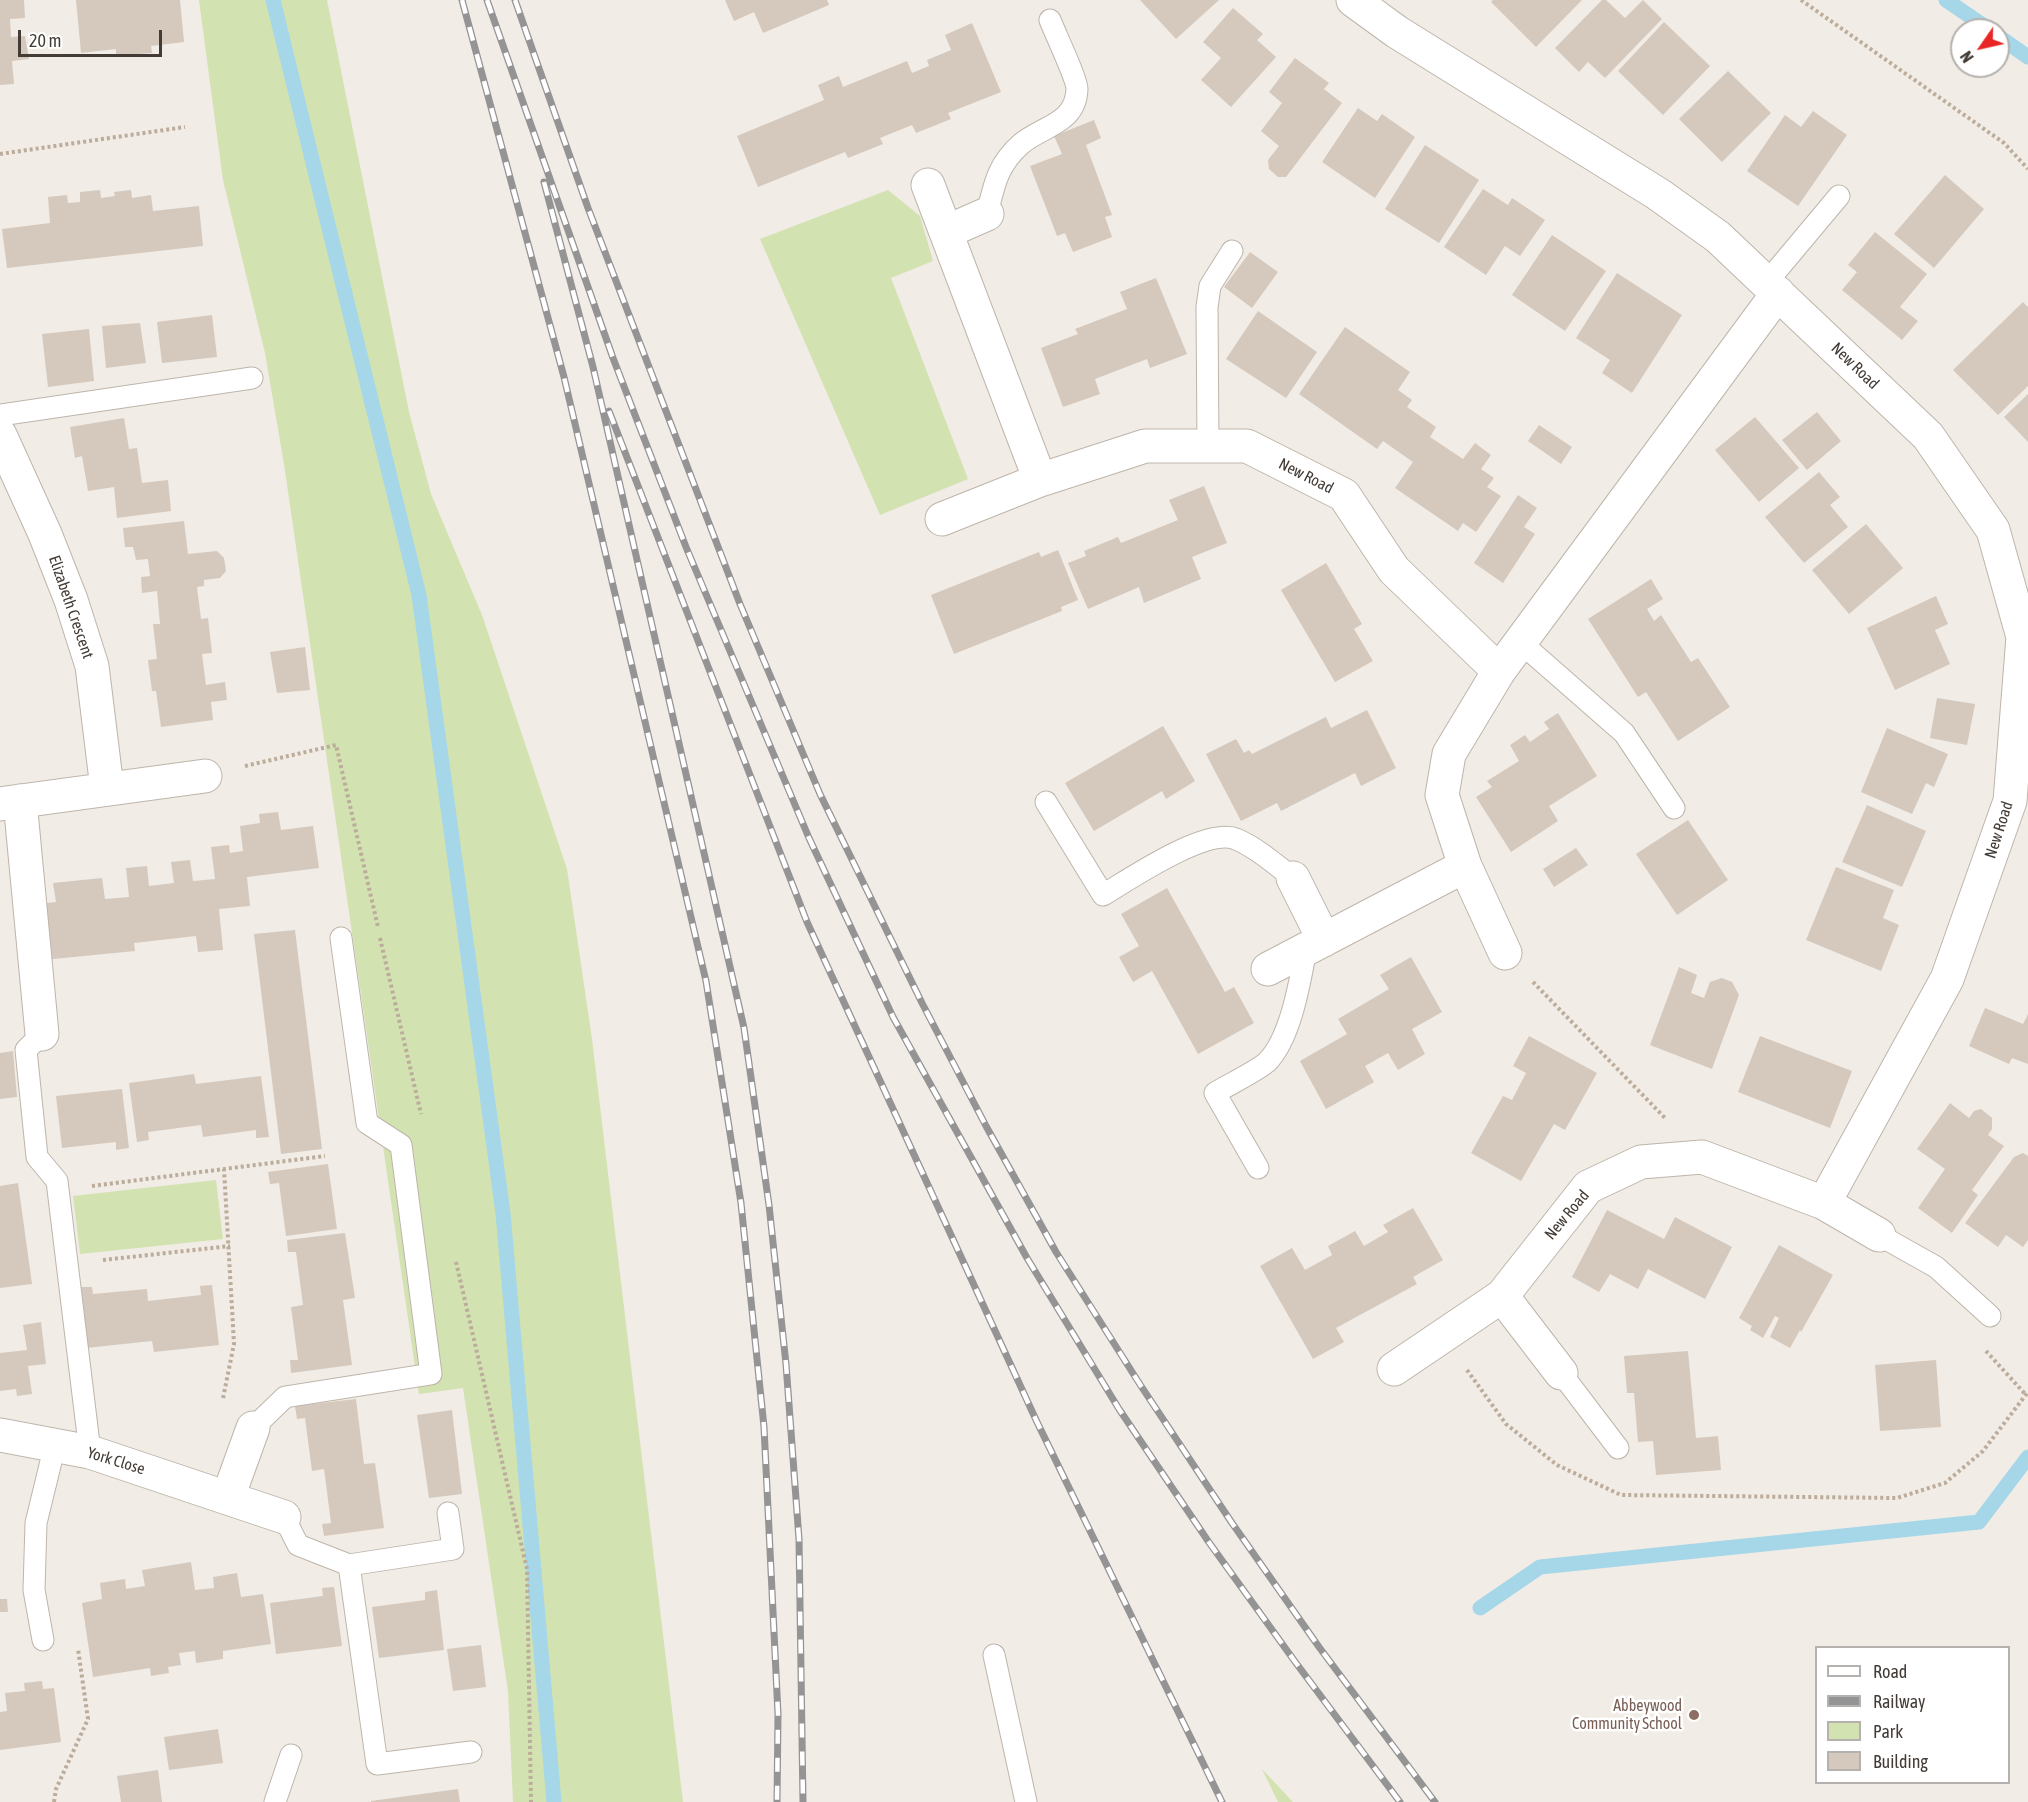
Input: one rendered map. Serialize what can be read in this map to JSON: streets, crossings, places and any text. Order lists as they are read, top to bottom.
{
  "streets": {
    "street": ["New Road", "Elizabeth Crescent", "York Close"]
  },
  "places": ["Abbeywood Community School"],
  "legend": [
    "Road",
    "Railway",
    "Park",
    "Building"
  ],
  "scale_bar": "20 m",
  "north": "bottom left"
}
